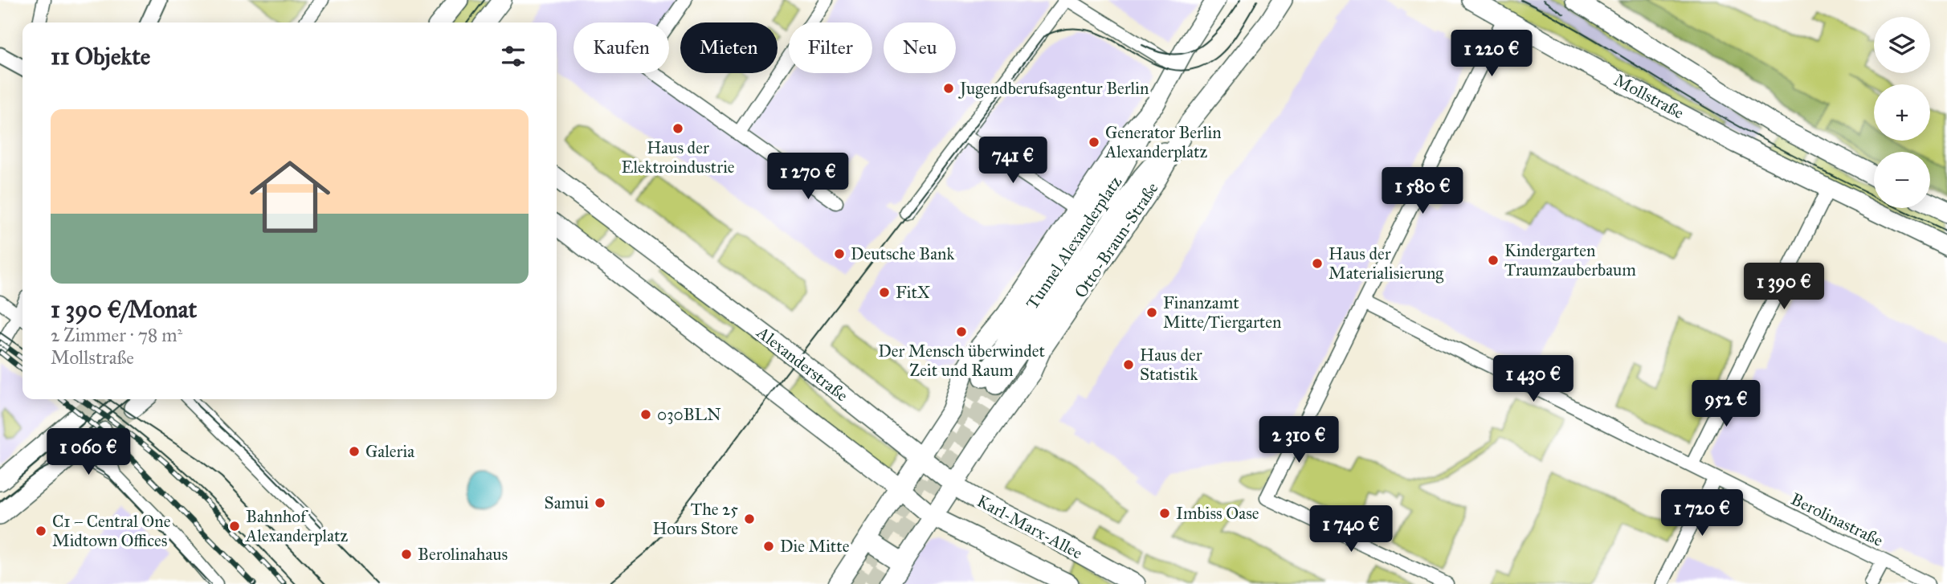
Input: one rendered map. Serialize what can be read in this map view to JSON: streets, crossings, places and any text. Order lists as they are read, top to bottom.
{
  "streets": {
    "main road": [
      "Mollstraße",
      "Otto-Braun-Straße",
      "Tunnel Alexanderplatz",
      "Alexanderstraße",
      "Karl-Marx-Allee"
    ],
    "street": ["Berolinastraße"]
  },
  "crossings": [
    ["Otto-Braun-Straße", "Tunnel Alexanderplatz"],
    ["Otto-Braun-Straße", "Alexanderstraße"],
    ["Otto-Braun-Straße", "Karl-Marx-Allee"],
    ["Alexanderstraße", "Karl-Marx-Allee"]
  ],
  "places": [
    "Jugendberufsagentur Berlin",
    "Haus der Elektroindustrie",
    "Generator Berlin Alexanderplatz",
    "Deutsche Bank",
    "Kindergarten Traumzauberbaum",
    "Haus der Materialisierung",
    "FitX",
    "Finanzamt Mitte/Tiergarten",
    "Der Mensch überwindet Zeit und Raum",
    "Haus der Statistik",
    "030BLN",
    "Galeria",
    "Samui",
    "Imbiss Oase",
    "The 25 Hours Store",
    "Bahnhof Alexanderplatz",
    "C1 – Central One Midtown Offices",
    "Die Mitte",
    "Berolinahaus"
  ],
  "page": {
    "map_buttons": ["+", "−"],
    "chip": [
      "Kaufen",
      "Mieten",
      "Filter",
      "Neu"
    ],
    "heading": "11 Objekte",
    "price": [
      "1 220 €",
      "741 €",
      "1 270 €",
      "1 580 €",
      "1 390 €",
      "1 430 €",
      "952 €",
      "2 310 €",
      "1 060 €",
      "1 720 €",
      "1 740 €"
    ],
    "list": [
      {
        "name": "1 390 €/Monat",
        "note": "2 Zimmer · 78 m² · Mollstraße"
      }
    ]
  }
}
